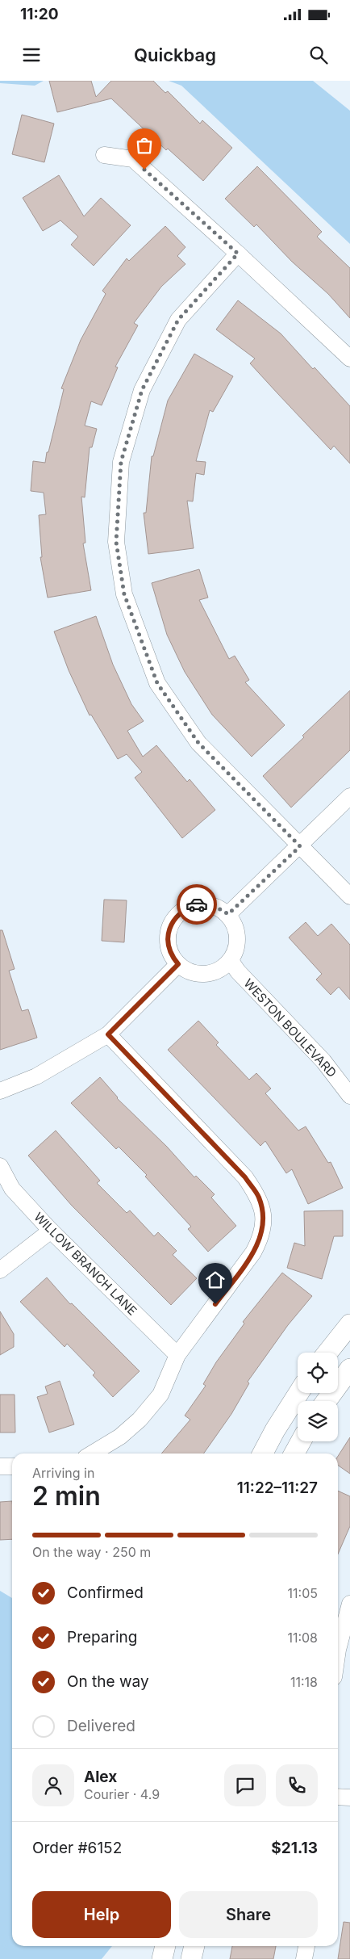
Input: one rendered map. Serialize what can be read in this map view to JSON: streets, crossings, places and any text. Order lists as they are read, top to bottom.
{
  "streets": {
    "street": ["WESTON BOULEVARD", "WILLOW BRANCH LANE"]
  },
  "page": {
    "status": "11:20",
    "header": "Quickbag",
    "heading": ["2 min", "Arriving in", "11:22–11:27"],
    "panel": [
      "Alex",
      "Courier · 4.9",
      "Order #6152",
      "$21.13"
    ],
    "bar": "On the way · 250 m",
    "list": [
      ["Confirmed", "11:05"],
      ["Preparing", "11:08"],
      ["On the way", "11:18"],
      "Delivered"
    ],
    "buttons": ["Help", "Share"]
  }
}
